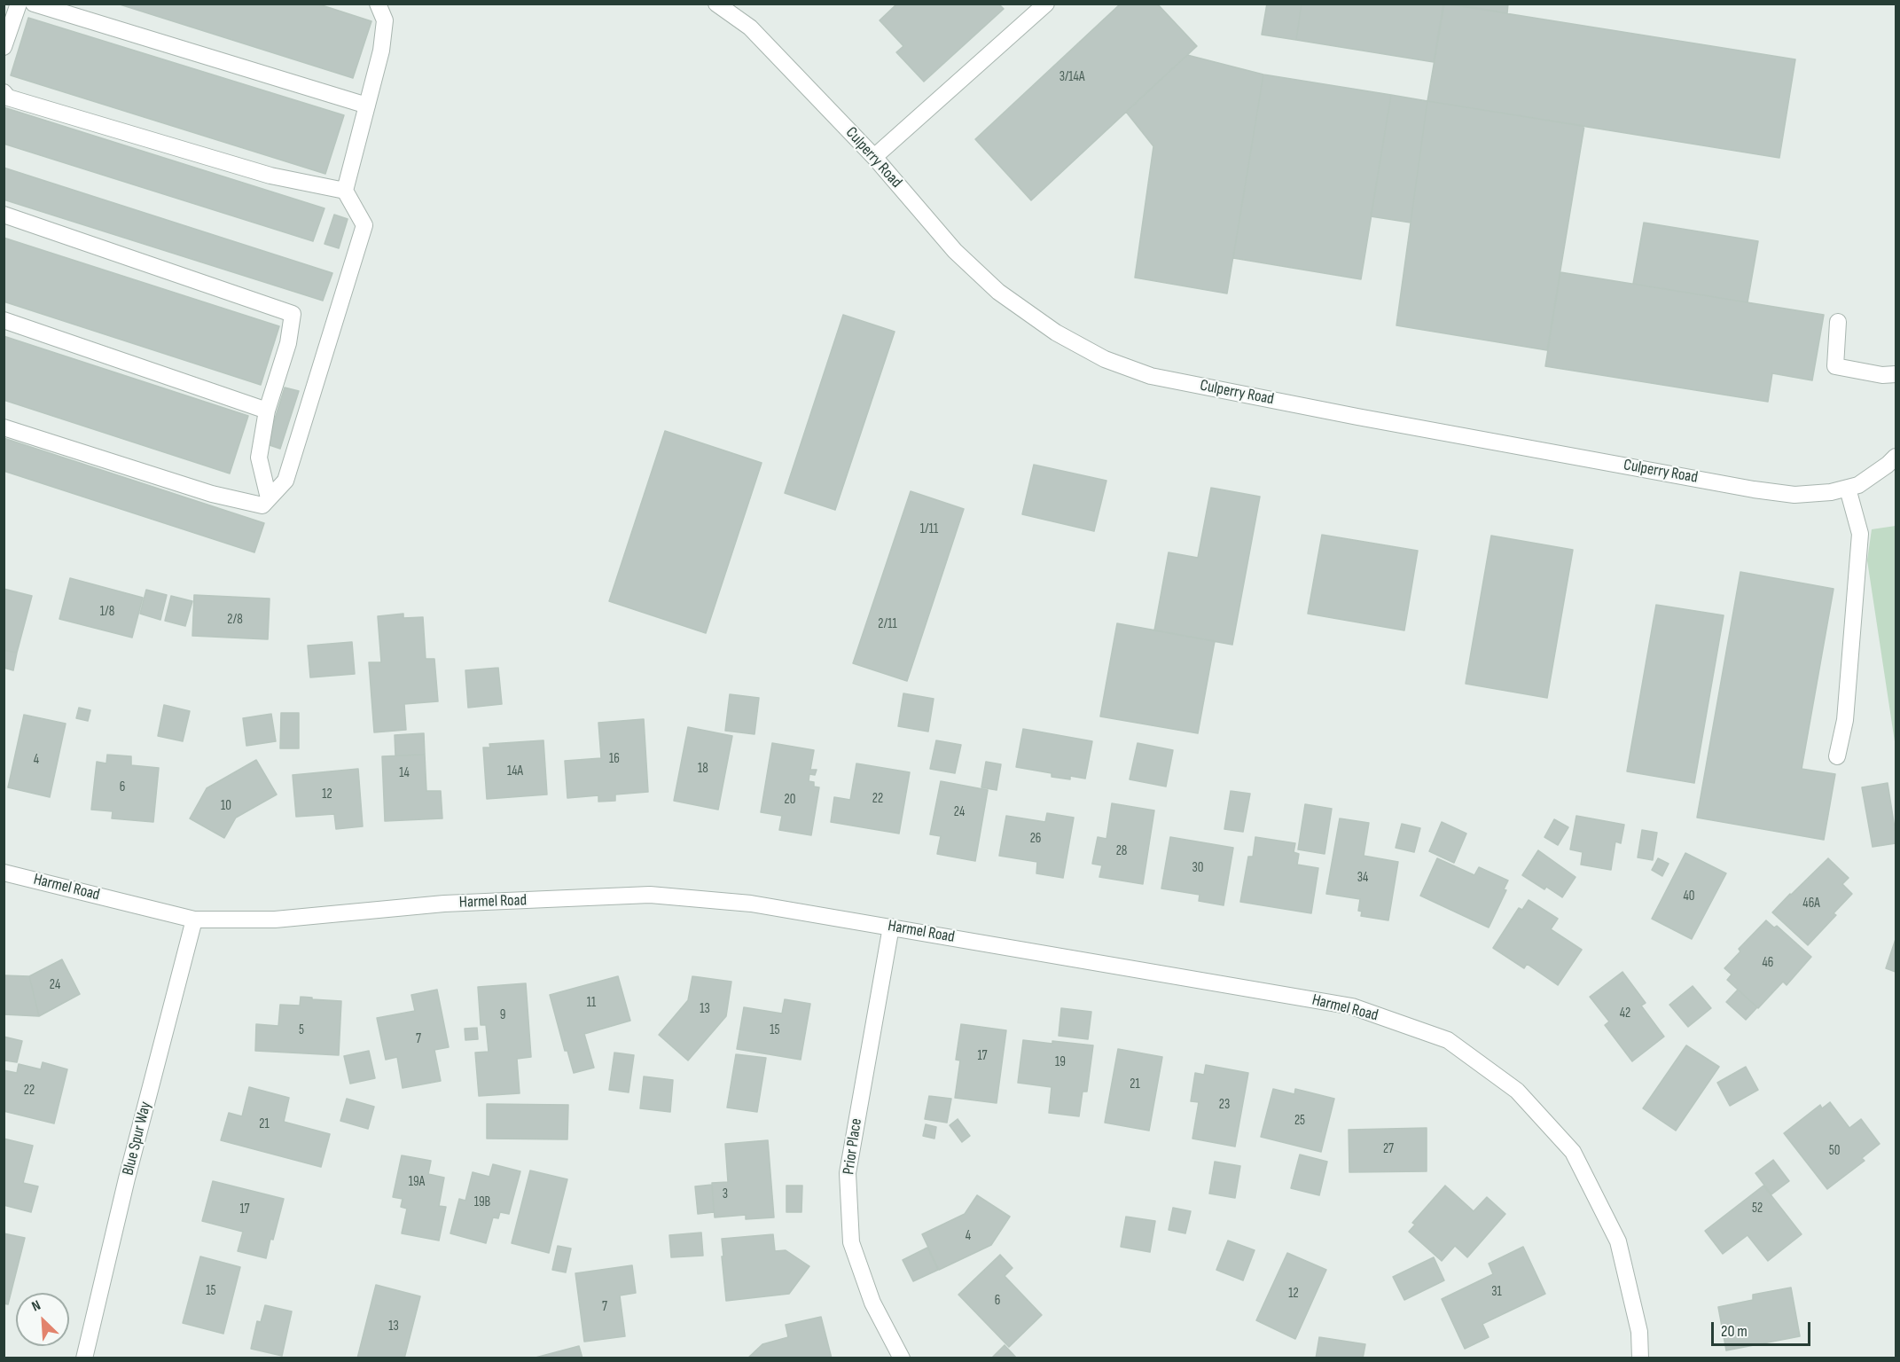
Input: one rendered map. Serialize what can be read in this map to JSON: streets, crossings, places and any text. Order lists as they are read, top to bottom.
{
  "streets": {
    "street": [
      "Culperry Road",
      "Harmel Road",
      "Blue Spur Way",
      "Prior Place"
    ]
  },
  "crossings": [
    ["Harmel Road", "Blue Spur Way"],
    ["Harmel Road", "Prior Place"]
  ],
  "house_numbers": [
    "3/14A",
    "1/11",
    "1/8",
    "2/8",
    "2/11",
    "16",
    "4",
    "18",
    "14A",
    "14",
    "6",
    "12",
    "22",
    "20",
    "10",
    "24",
    "26",
    "28",
    "30",
    "34",
    "40",
    "46A",
    "46",
    "24",
    "11",
    "13",
    "42",
    "9",
    "5",
    "15",
    "7",
    "17",
    "19",
    "21",
    "22",
    "23",
    "25",
    "21",
    "27",
    "50",
    "19A",
    "3",
    "19B",
    "52",
    "17",
    "4",
    "15",
    "31",
    "12",
    "6",
    "7",
    "13"
  ],
  "scale_bar": "20 m",
  "north": "top left"
}
